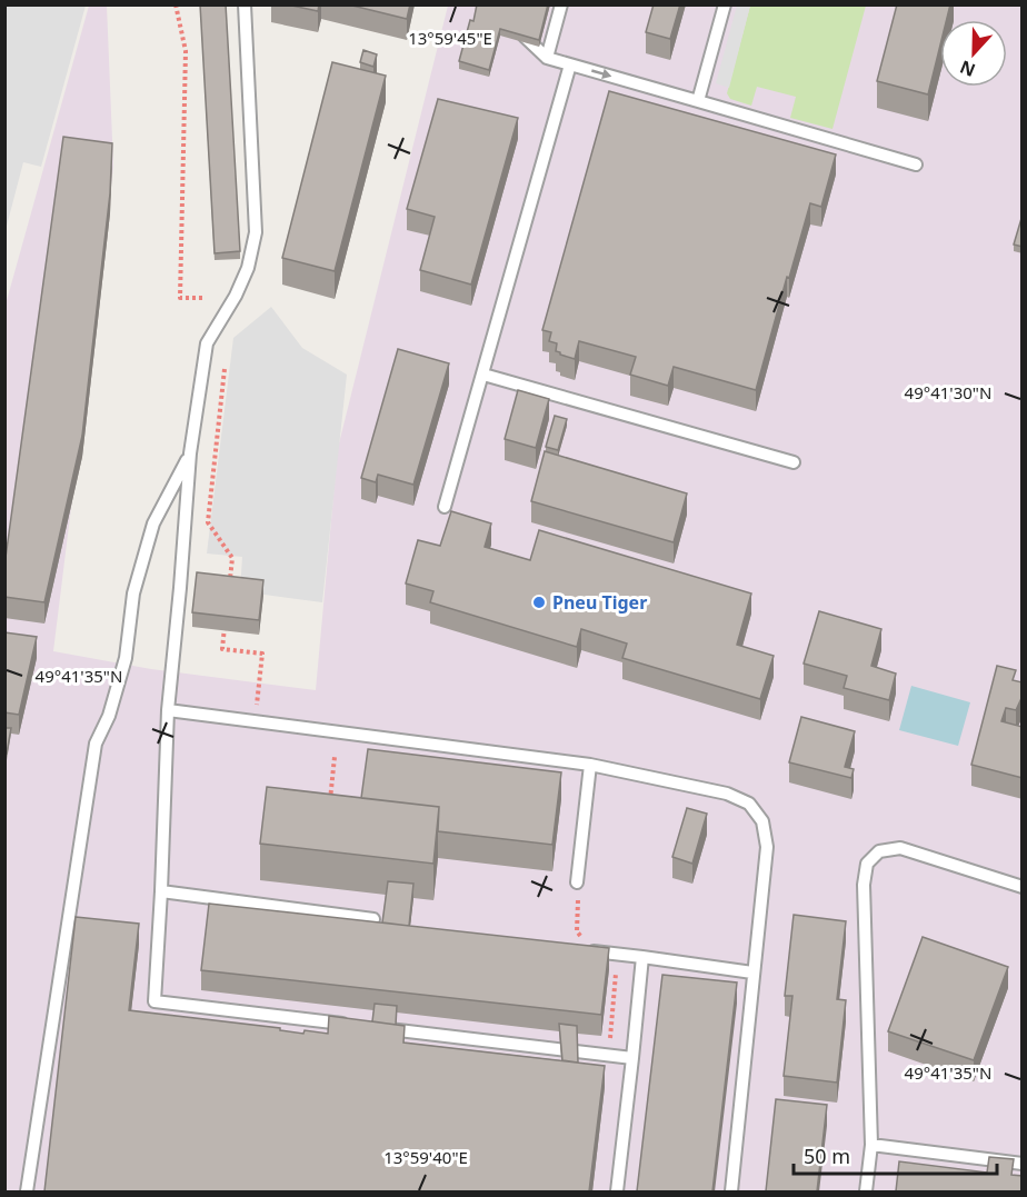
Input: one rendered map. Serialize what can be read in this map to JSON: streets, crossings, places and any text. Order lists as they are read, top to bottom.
{
  "places": ["Pneu Tiger"],
  "scale_bar": "50 m",
  "north": "bottom",
  "coordinates": [
    "13°59'45\"E",
    "49°41'30\"N",
    "49°41'35\"N",
    "13°59'40\"E"
  ]
}
